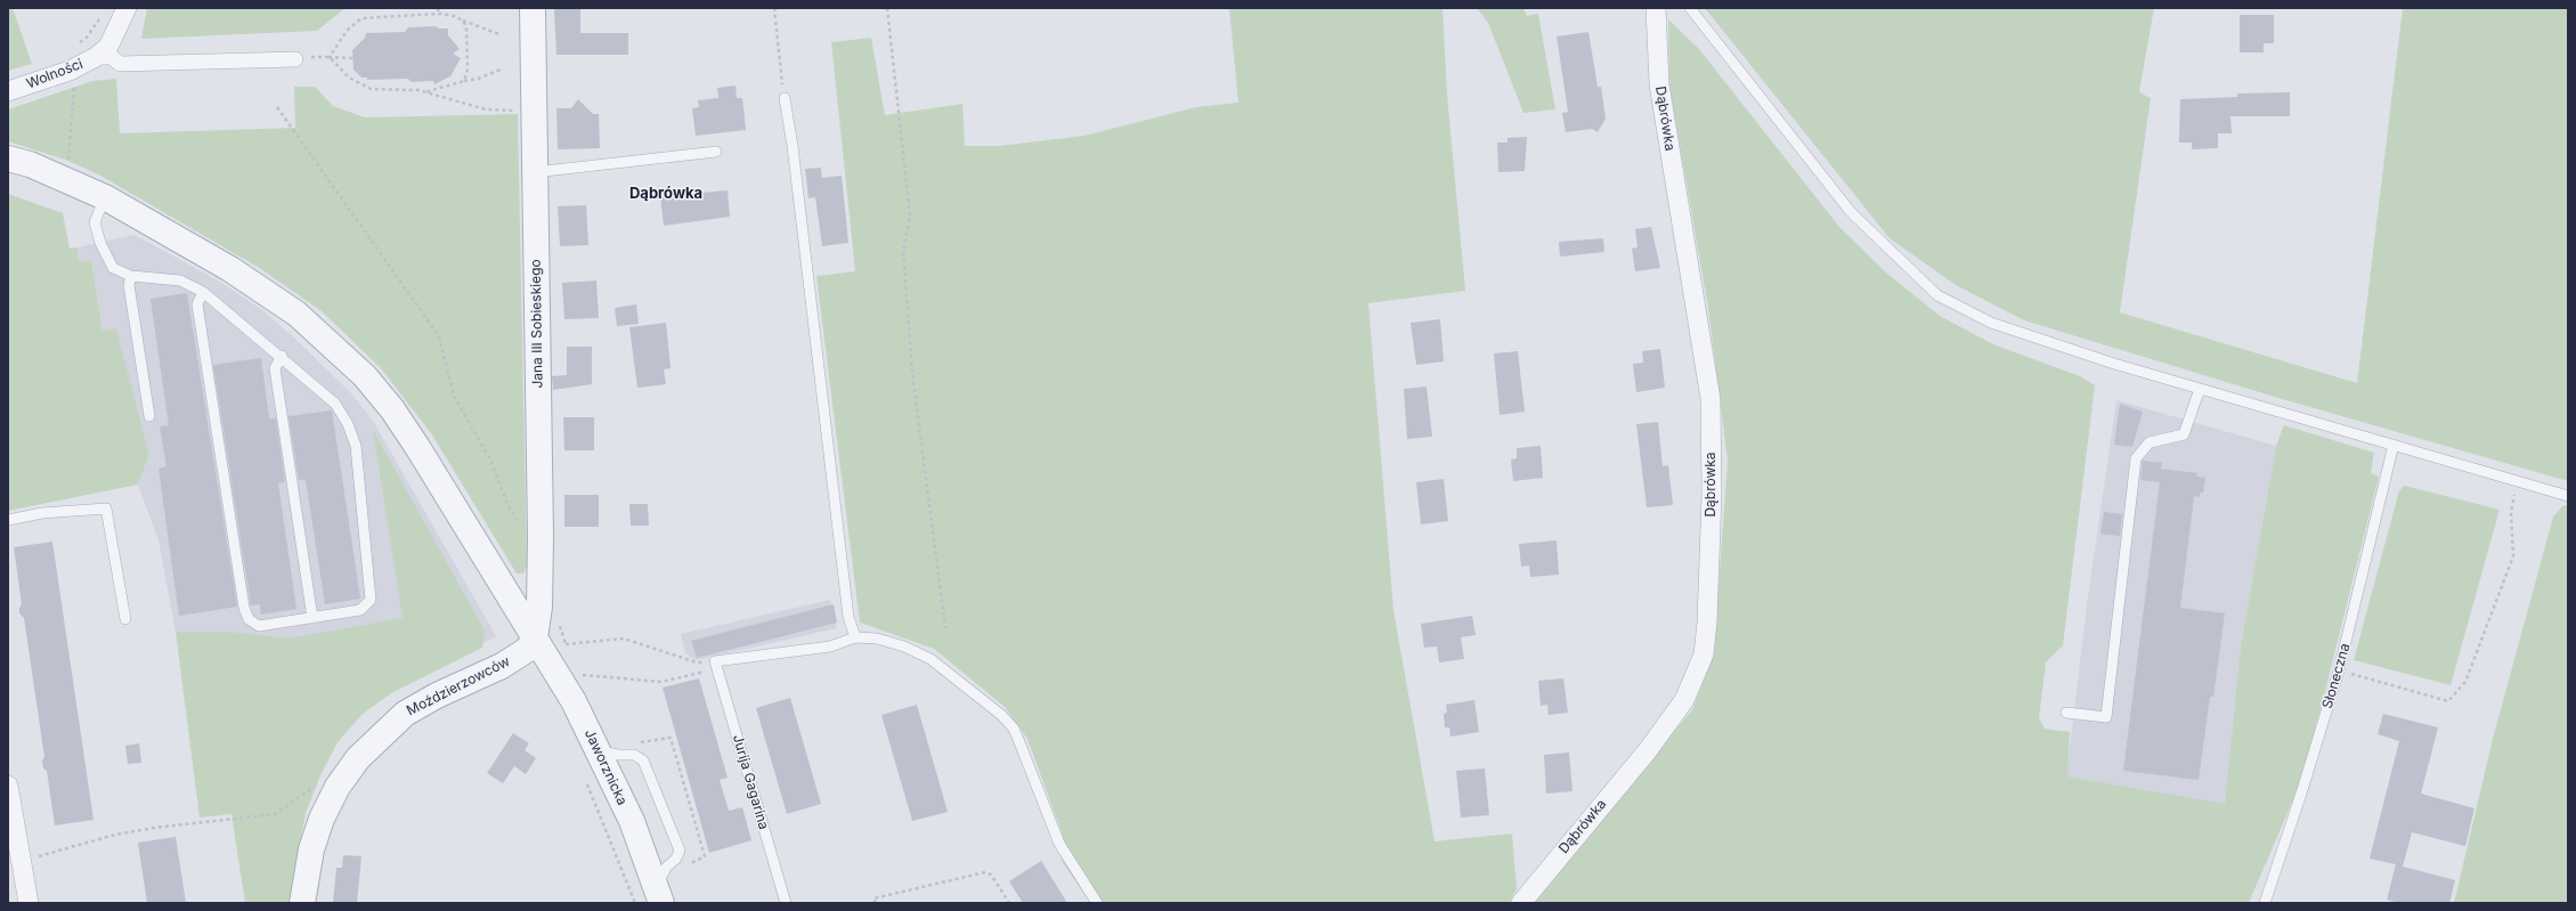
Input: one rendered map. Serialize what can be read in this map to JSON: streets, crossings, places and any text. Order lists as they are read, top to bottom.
{
  "streets": {
    "street": [
      "Wolności",
      "Dąbrówka",
      "Jana III Sobieskiego",
      "Moździerzowców",
      "Jaworznicka"
    ],
    "lane": ["Słoneczna", "Jurija Gagarina"]
  },
  "crossings": [
    ["Jana III Sobieskiego", "Moździerzowców"],
    ["Jana III Sobieskiego", "Jaworznicka"],
    ["Moździerzowców", "Jaworznicka"]
  ],
  "districts": ["Dąbrówka"]
}
